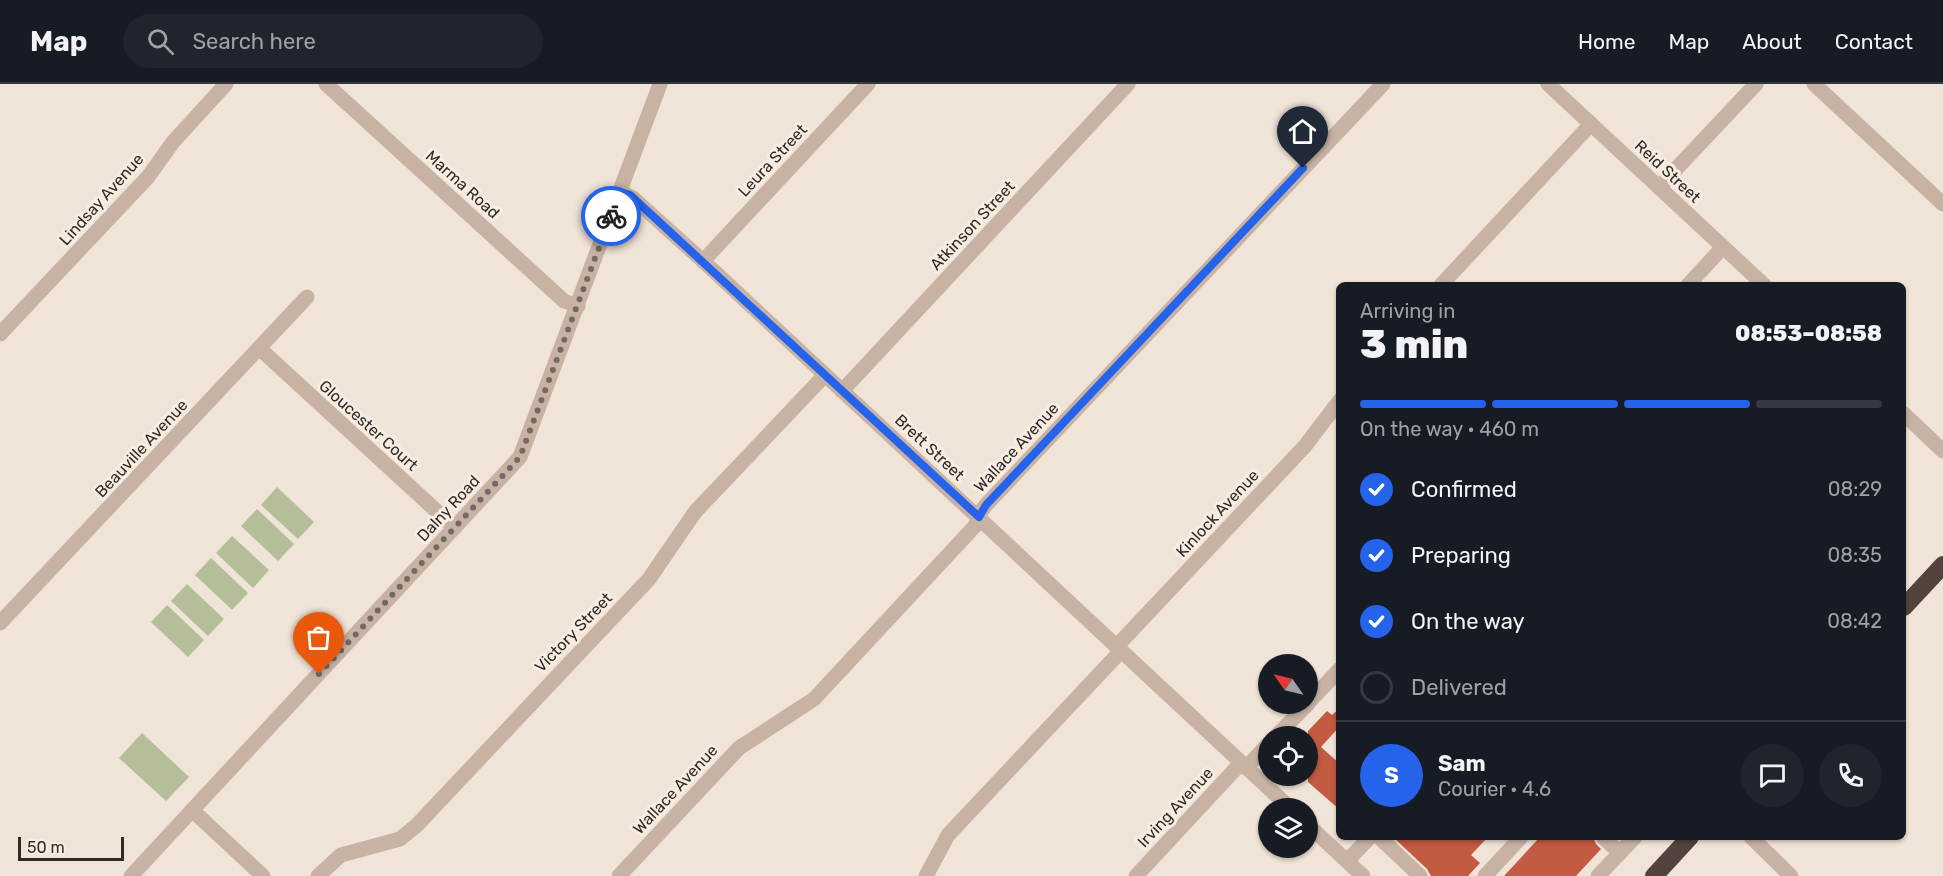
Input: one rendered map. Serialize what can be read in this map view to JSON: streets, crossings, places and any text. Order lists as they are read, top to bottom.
{
  "streets": {
    "street": [
      "Leura Street",
      "Reid Street",
      "Marma Road",
      "Lindsay Avenue",
      "Atkinson Street",
      "Gloucester Court",
      "Brett Street",
      "Wallace Avenue",
      "Beauville Avenue",
      "Dalny Road",
      "Kinlock Avenue",
      "Victory Street",
      "Irving Avenue"
    ]
  },
  "crossings": [
    ["Leura Street", "Brett Street"],
    ["Marma Road", "Dalny Road"],
    ["Atkinson Street", "Brett Street"],
    ["Gloucester Court", "Beauville Avenue"],
    ["Gloucester Court", "Dalny Road"],
    ["Brett Street", "Wallace Avenue"],
    ["Brett Street", "Dalny Road"],
    ["Brett Street", "Kinlock Avenue"],
    ["Brett Street", "Victory Street"],
    ["Brett Street", "Irving Avenue"]
  ],
  "scale_bar": "50 m",
  "north": "top left",
  "page": {
    "header": "Map",
    "search": "Search here",
    "nav": [
      "Home",
      "Map",
      "About",
      "Contact"
    ],
    "heading": ["3 min", "Arriving in", "08:53–08:58"],
    "panel": ["Sam", "Courier · 4.6"],
    "bar": "On the way · 460 m",
    "list": [
      ["Confirmed", "08:29"],
      ["Preparing", "08:35"],
      ["On the way", "08:42"],
      "Delivered"
    ],
    "round": "S",
    "scale": "50 m"
  }
}
